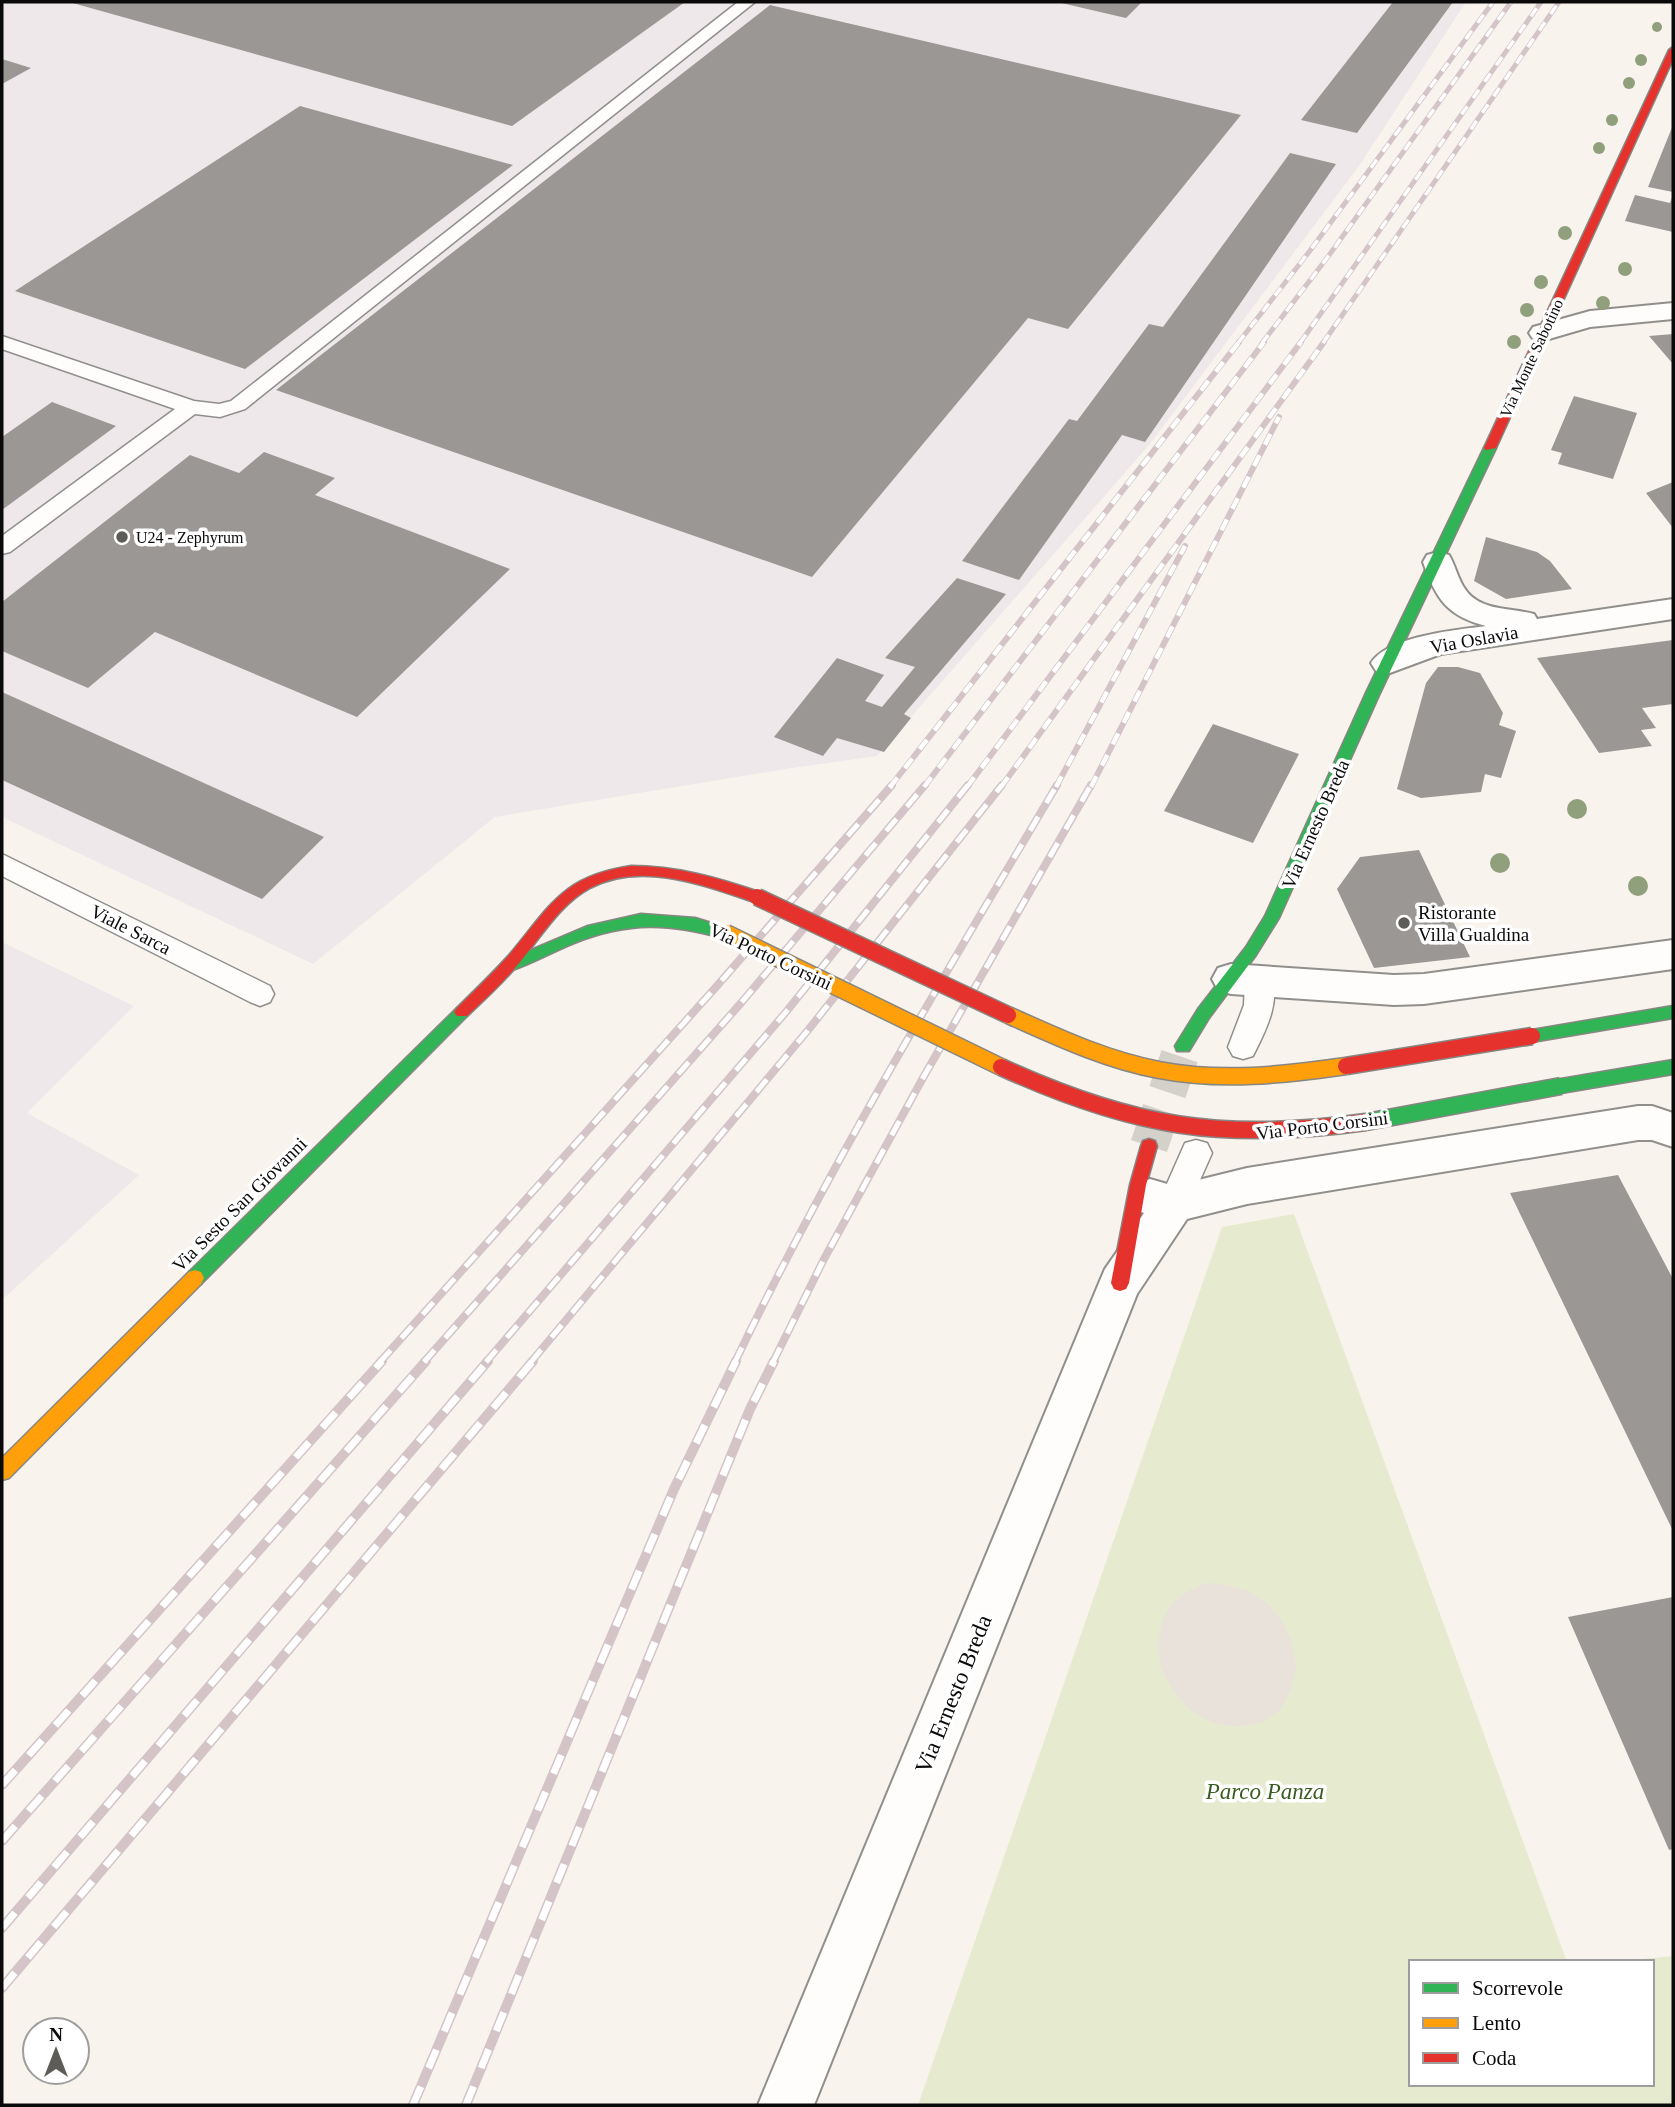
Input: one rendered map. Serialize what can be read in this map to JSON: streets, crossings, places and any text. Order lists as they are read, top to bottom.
{
  "streets": {
    "street": [
      "Via Monte Sabotino",
      "Via Oslavia",
      "Via Ernesto Breda",
      "Via Porto Corsini",
      "Via Sesto San Giovanni"
    ],
    "lane": ["Viale Sarca"]
  },
  "crossings": [
    ["Via Monte Sabotino", "Via Oslavia"],
    ["Via Monte Sabotino", "Via Ernesto Breda"],
    ["Via Oslavia", "Via Ernesto Breda"],
    ["Via Porto Corsini", "Via Sesto San Giovanni"]
  ],
  "parks": ["Parco Panza"],
  "places": ["U24 - Zephyrum", "Ristorante Villa Gualdina"],
  "legend": ["Scorrevole", "Lento", "Coda"],
  "north": "top"
}
